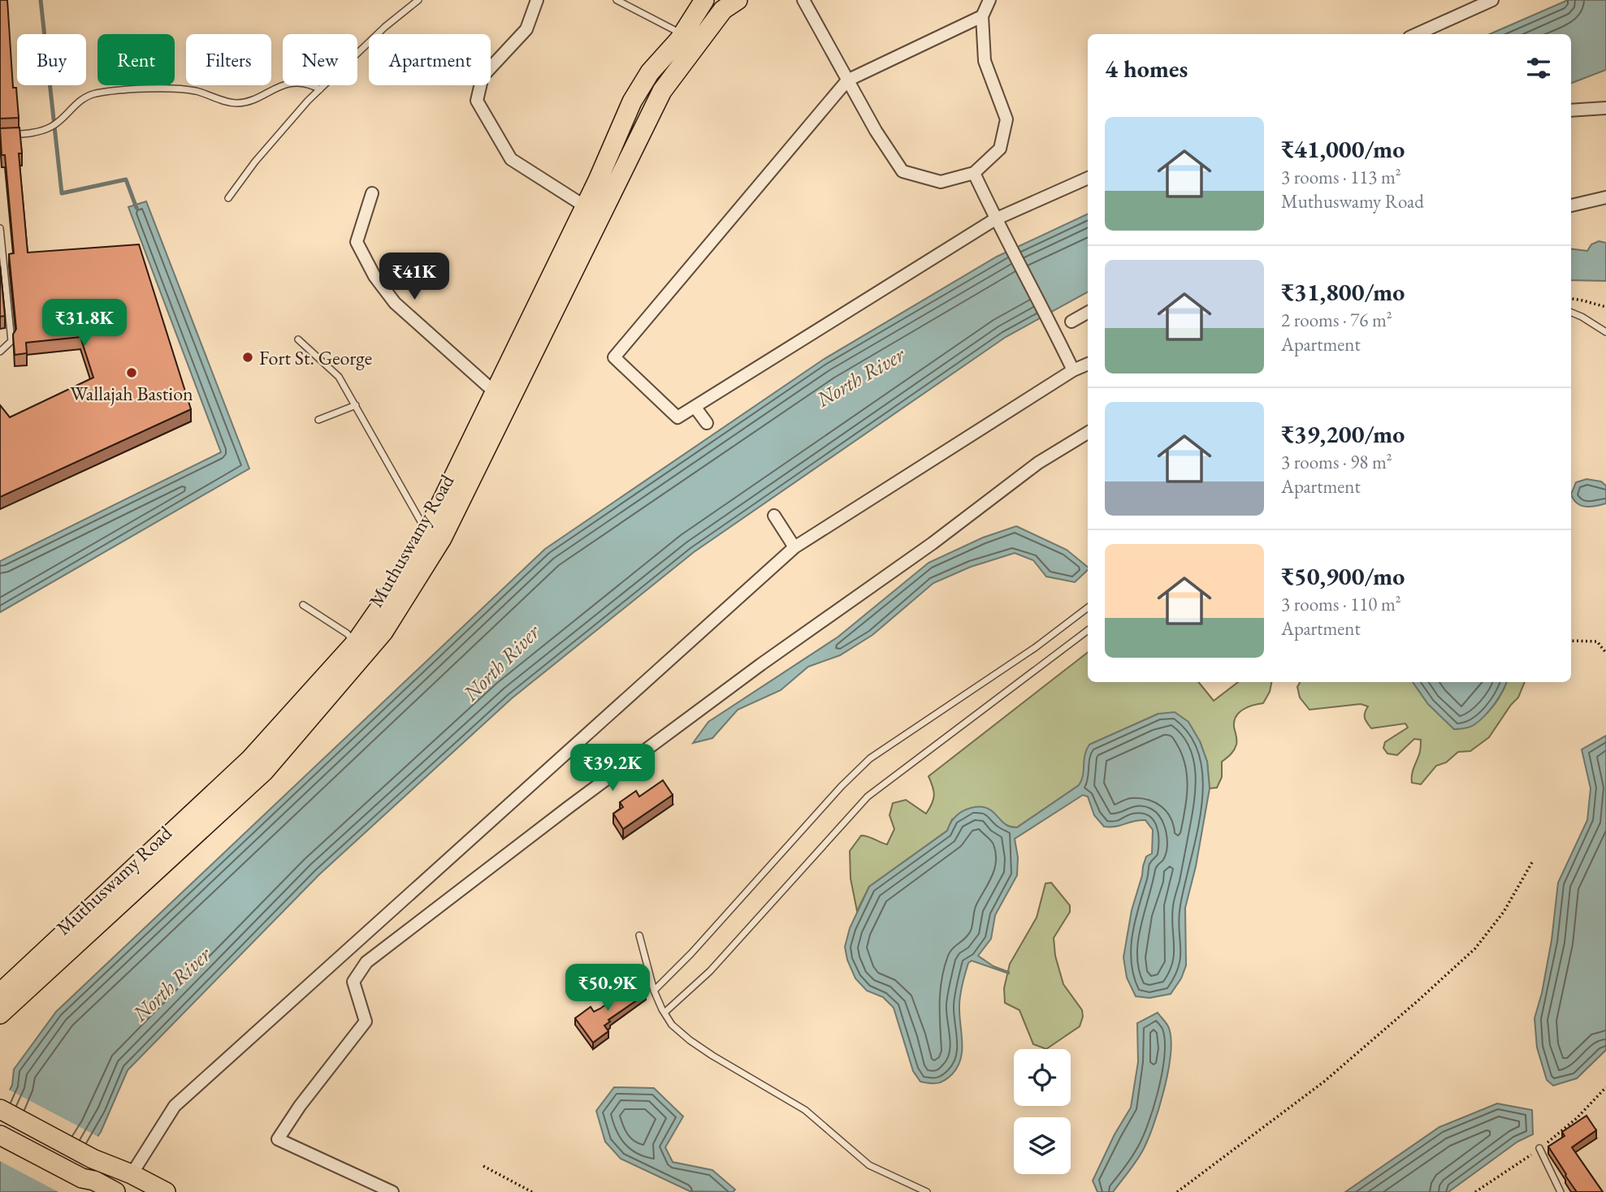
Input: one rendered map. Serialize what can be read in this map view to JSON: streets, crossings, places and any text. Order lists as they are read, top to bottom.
{
  "streets": {
    "main road": ["Muthuswamy Road"]
  },
  "water": ["North River"],
  "places": ["Fort St. George", "Wallajah Bastion"],
  "page": {
    "chip": [
      "Buy",
      "Rent",
      "Filters",
      "New",
      "Apartment"
    ],
    "heading": "4 homes",
    "list": [
      {
        "name": "₹41,000/mo",
        "note": "3 rooms · 113 m² · Muthuswamy Road"
      },
      {
        "name": "₹31,800/mo",
        "note": "2 rooms · 76 m² · Apartment"
      },
      {
        "name": "₹39,200/mo",
        "note": "3 rooms · 98 m² · Apartment"
      },
      {
        "name": "₹50,900/mo",
        "note": "3 rooms · 110 m² · Apartment"
      }
    ],
    "price": [
      "₹41K",
      "₹31.8K",
      "₹39.2K",
      "₹50.9K"
    ]
  }
}
